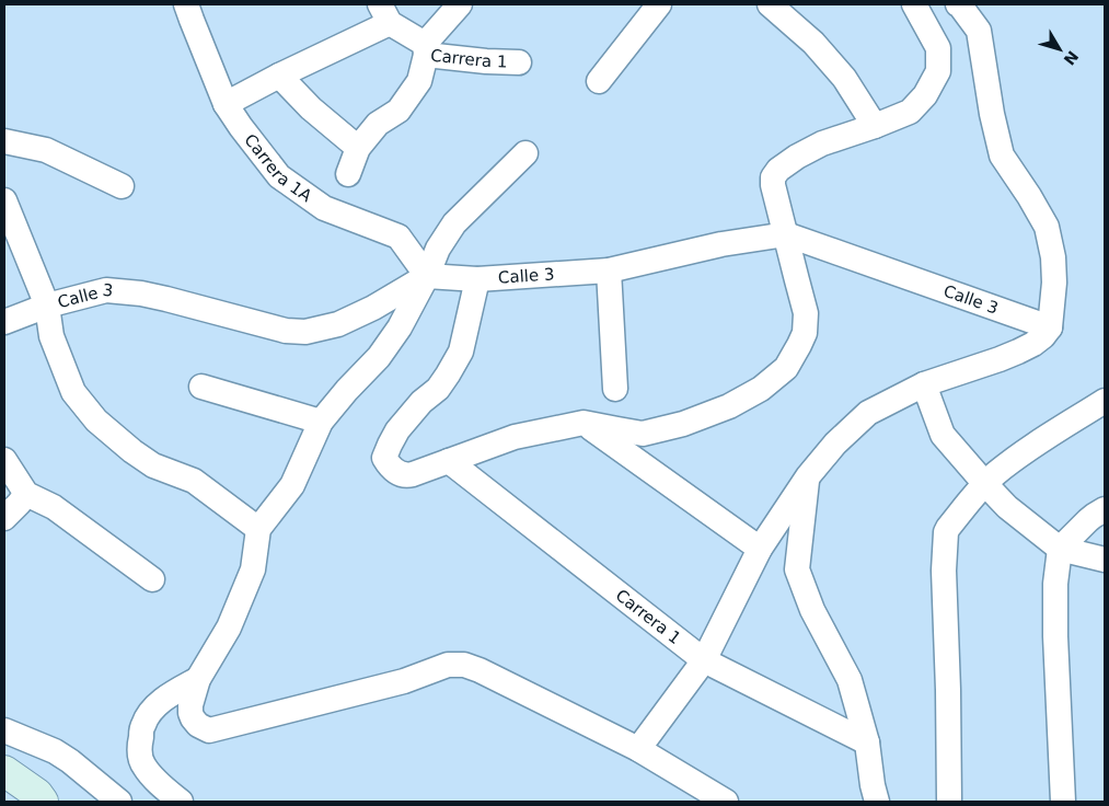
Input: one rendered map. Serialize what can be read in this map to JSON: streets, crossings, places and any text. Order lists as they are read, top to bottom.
{
  "streets": {
    "street": ["Carrera 1", "Carrera 1A", "Calle 3"]
  },
  "crossings": [
    ["Carrera 1A", "Calle 3"]
  ],
  "north": "bottom right"
}
